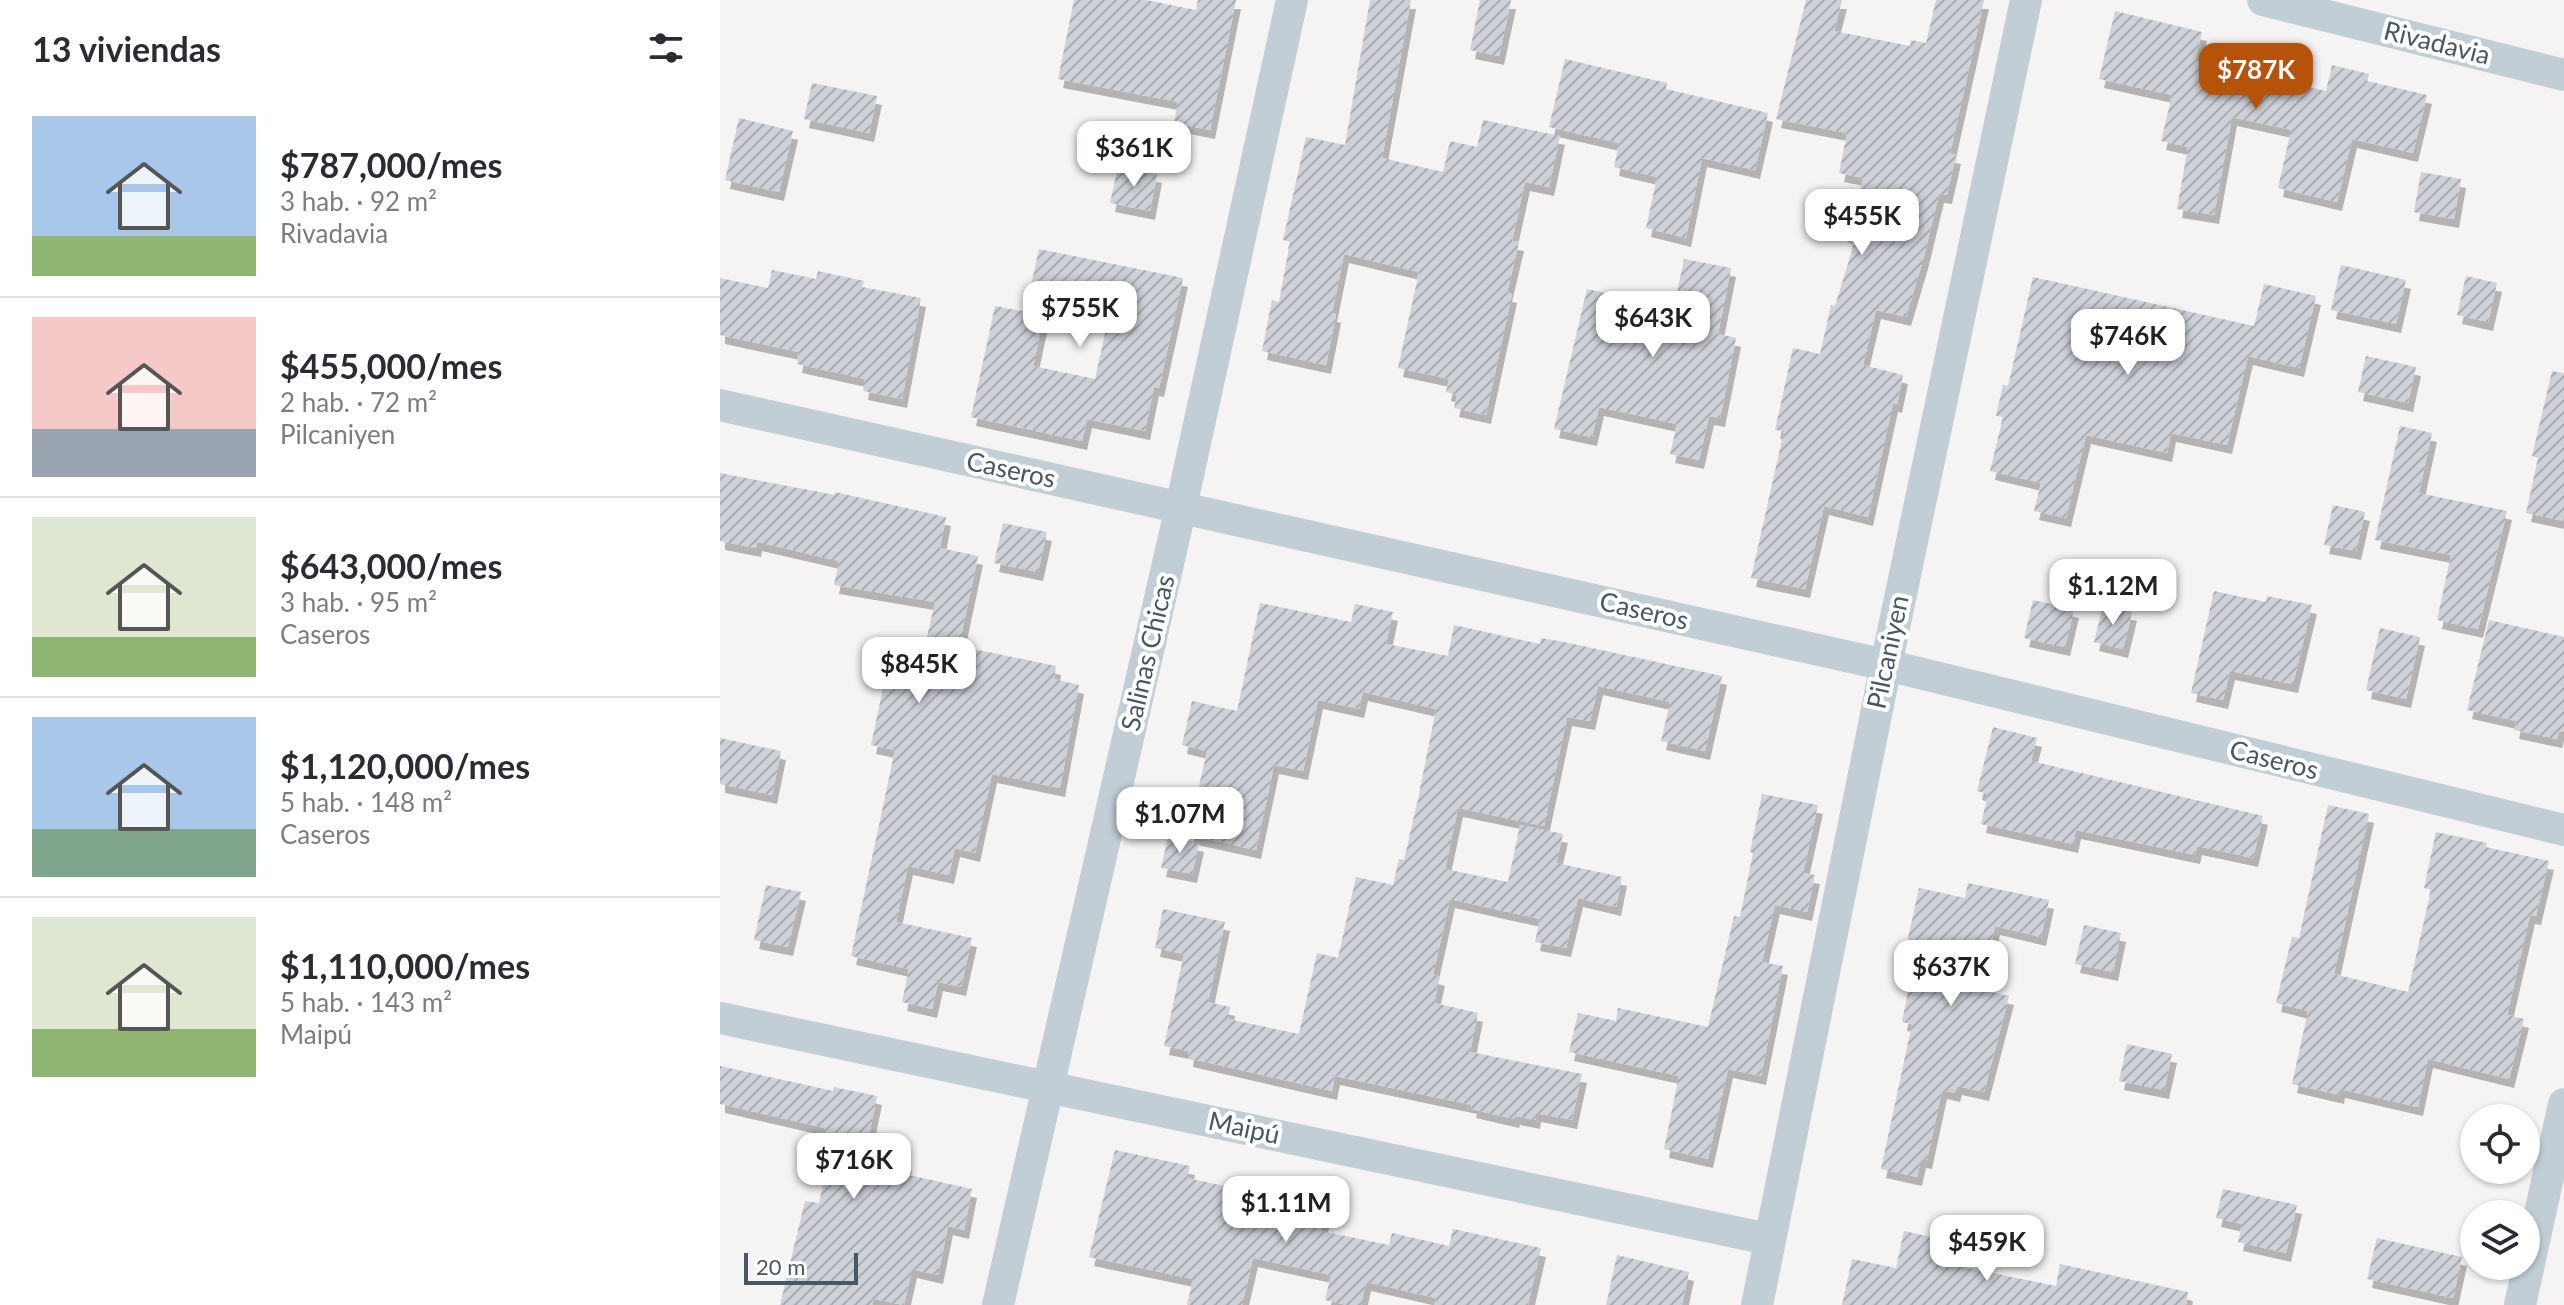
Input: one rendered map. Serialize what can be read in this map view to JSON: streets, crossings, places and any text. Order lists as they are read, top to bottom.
{
  "streets": {
    "street": [
      "Rivadavia",
      "Caseros",
      "Pilcaniyen",
      "Salinas Chicas",
      "Maipú"
    ]
  },
  "crossings": [
    ["Caseros", "Pilcaniyen"],
    ["Caseros", "Salinas Chicas"],
    ["Pilcaniyen", "Maipú"],
    ["Salinas Chicas", "Maipú"]
  ],
  "scale_bar": "20 m",
  "page": {
    "heading": "13 viviendas",
    "price": [
      "$787K",
      "$361K",
      "$455K",
      "$755K",
      "$643K",
      "$746K",
      "$1.12M",
      "$845K",
      "$1.07M",
      "$637K",
      "$716K",
      "$1.11M",
      "$459K"
    ],
    "list": [
      {
        "name": "$787,000/mes",
        "note": "3 hab. · 92 m² · Rivadavia"
      },
      {
        "name": "$455,000/mes",
        "note": "2 hab. · 72 m² · Pilcaniyen"
      },
      {
        "name": "$643,000/mes",
        "note": "3 hab. · 95 m² · Caseros"
      },
      {
        "name": "$1,120,000/mes",
        "note": "5 hab. · 148 m² · Caseros"
      },
      {
        "name": "$1,110,000/mes",
        "note": "5 hab. · 143 m² · Maipú"
      }
    ],
    "scale": "20 m"
  }
}
